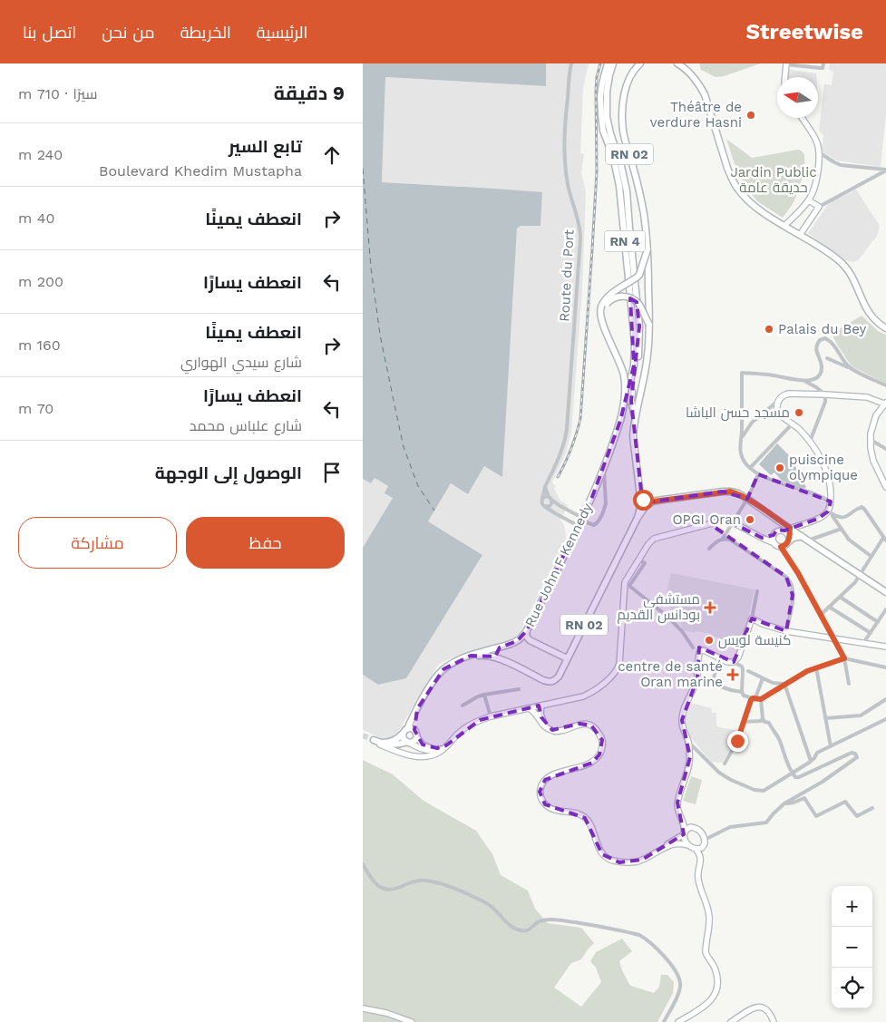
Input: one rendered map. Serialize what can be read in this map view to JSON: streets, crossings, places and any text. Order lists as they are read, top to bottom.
{
  "streets": {
    "main road": ["RN 02", "RN 4", "Rue John F Kennedy"],
    "street": ["Route du Port"]
  },
  "crossings": [
    ["RN 02", "RN 4"],
    ["RN 02", "Rue John F Kennedy"]
  ],
  "parks": ["Jardin Public حديقة عامة"],
  "places": {
    "other": [
      "Théâtre de verdure Hasni",
      "Palais du Bey",
      "مسجد حسن الباشا",
      "puiscine olympique",
      "OPGI Oran",
      "كنيسة لويس"
    ],
    "health": ["مستشفى بودانس القديم", "centre de santé Oran marine"]
  },
  "north": "left",
  "page": {
    "header": "Streetwise",
    "nav": [
      "الرئيسية",
      "الخريطة",
      "من نحن",
      "اتصل بنا"
    ],
    "heading": ["9 دقيقة", "سيرًا · 710 m"],
    "list": [
      ["تابع السير", "Boulevard Khedim Mustapha", "240 m"],
      ["انعطف يمينًا", "40 m"],
      ["انعطف يسارًا", "200 m"],
      ["انعطف يمينًا", "شارع سيدي الهواري", "160 m"],
      ["انعطف يسارًا", "شارع علباس محمد", "70 m"],
      "الوصول إلى الوجهة"
    ],
    "buttons": ["حفظ", "مشاركة"],
    "map_buttons": ["+", "−"]
  }
}
